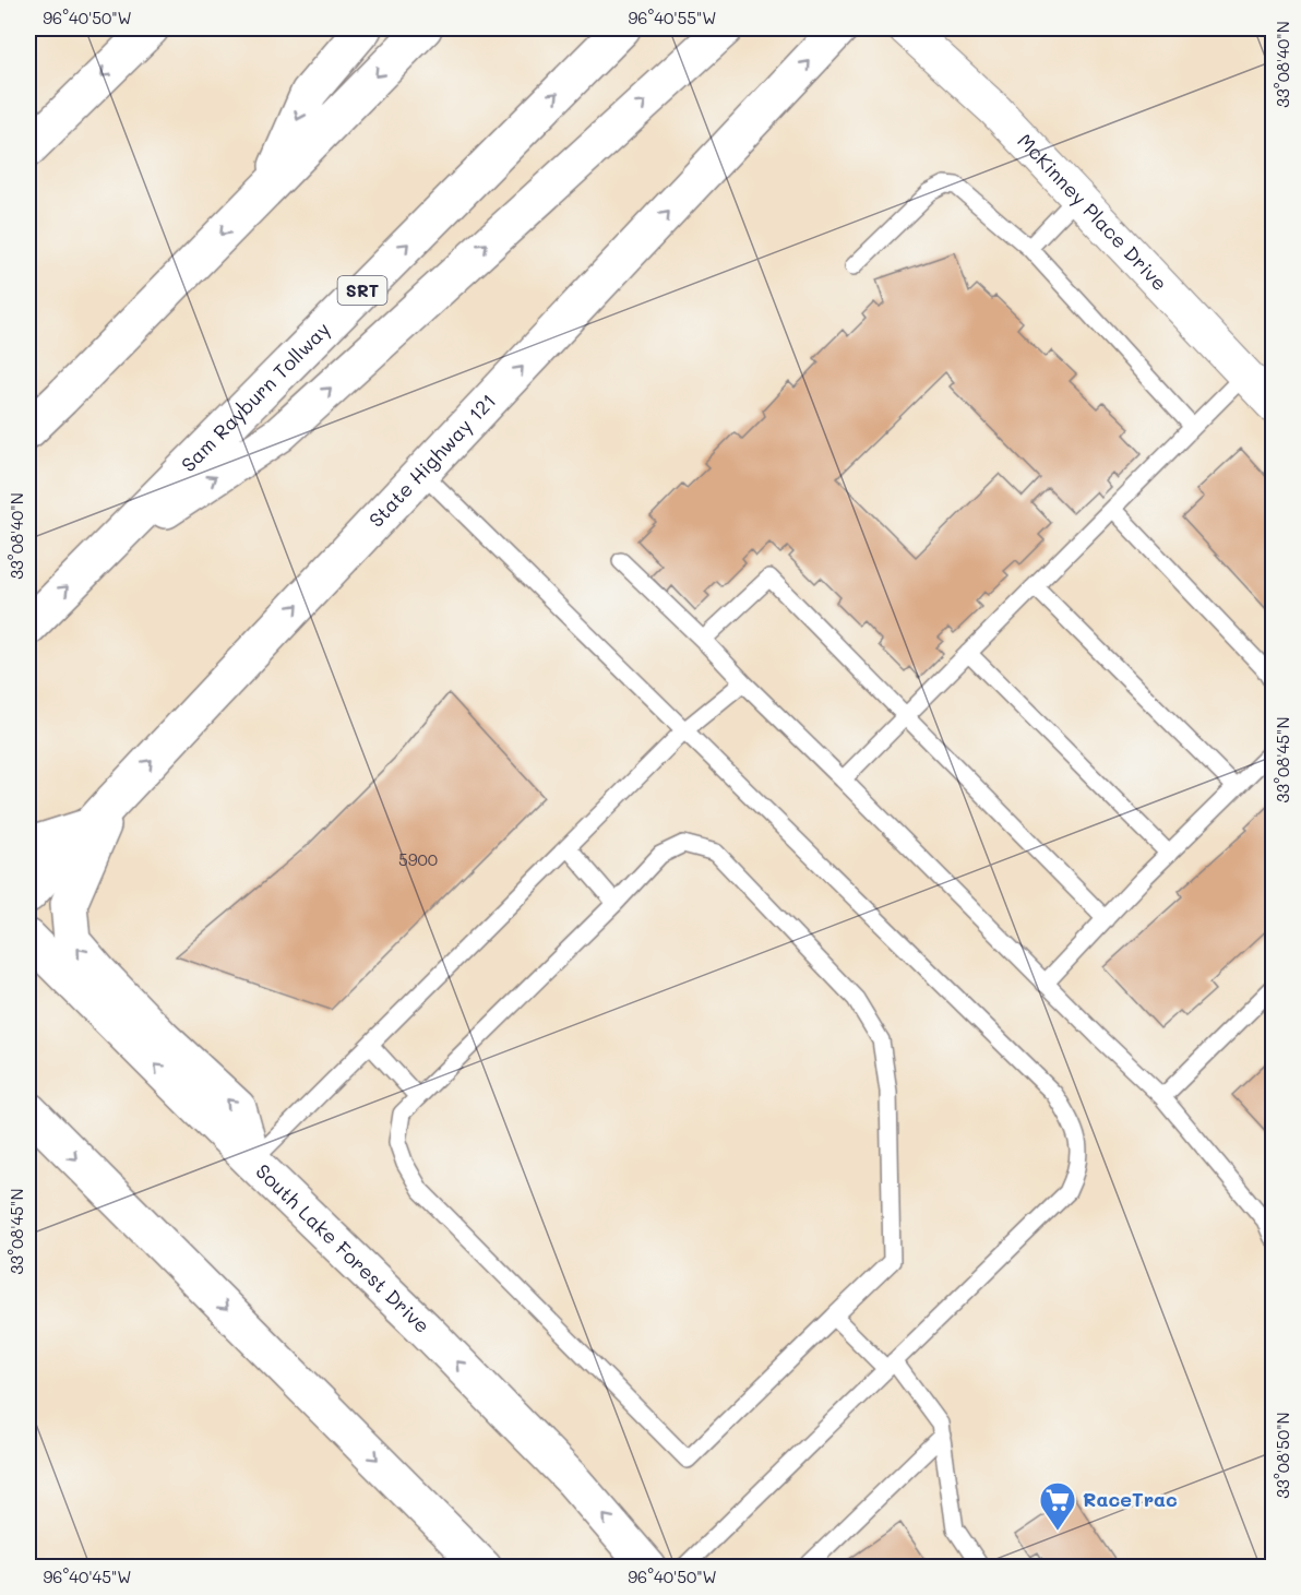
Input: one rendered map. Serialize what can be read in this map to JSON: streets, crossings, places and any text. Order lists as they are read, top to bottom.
{
  "streets": {
    "main road": [
      "SRT",
      "Sam Rayburn Tollway",
      "State Highway 121",
      "South Lake Forest Drive"
    ],
    "street": ["McKinney Place Drive"]
  },
  "places": {
    "supermarket": ["RaceTrac"]
  },
  "house_numbers": ["5900"],
  "coordinates": [
    "96°40'50\"W",
    "96°40'55\"W",
    "33°08'40\"N",
    "33°08'45\"N",
    "33°08'50\"N",
    "96°40'45\"W"
  ]
}
